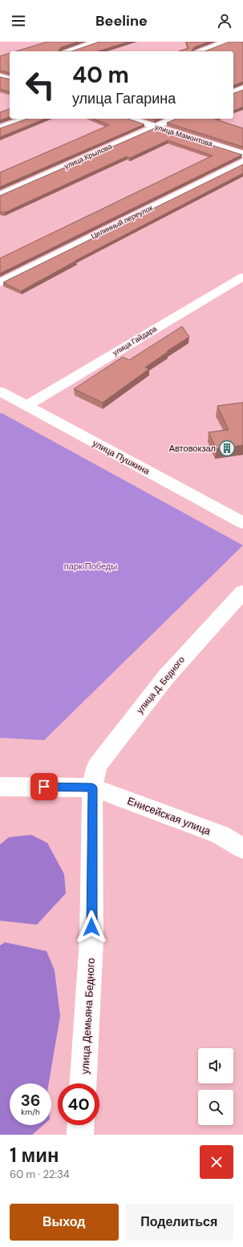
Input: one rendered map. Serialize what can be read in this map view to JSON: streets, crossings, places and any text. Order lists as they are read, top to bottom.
{
  "streets": {
    "street": [
      "улица Мамонтова",
      "улица Крылова",
      "Целинный переулок",
      "улица Гайдара",
      "улица Пушкина",
      "улица Д. Бедного",
      "Енисейская улица",
      "улица Демьяна Бедного"
    ]
  },
  "crossings": [
    ["улица Мамонтова", "улица Крылова"],
    ["улица Гайдара", "улица Пушкина"],
    ["улица Д. Бедного", "Енисейская улица"],
    ["улица Д. Бедного", "улица Демьяна Бедного"],
    ["Енисейская улица", "улица Демьяна Бедного"]
  ],
  "parks": ["парк Победы"],
  "places": {
    "building": ["Автовокзал"]
  },
  "page": {
    "header": "Beeline",
    "turn": ["40 m", "улица Гагарина"],
    "speed": "36 km/h",
    "limit": "40",
    "heading": ["1 мин", "60 m · 22:34"],
    "buttons": ["Выход", "Поделиться"]
  }
}
